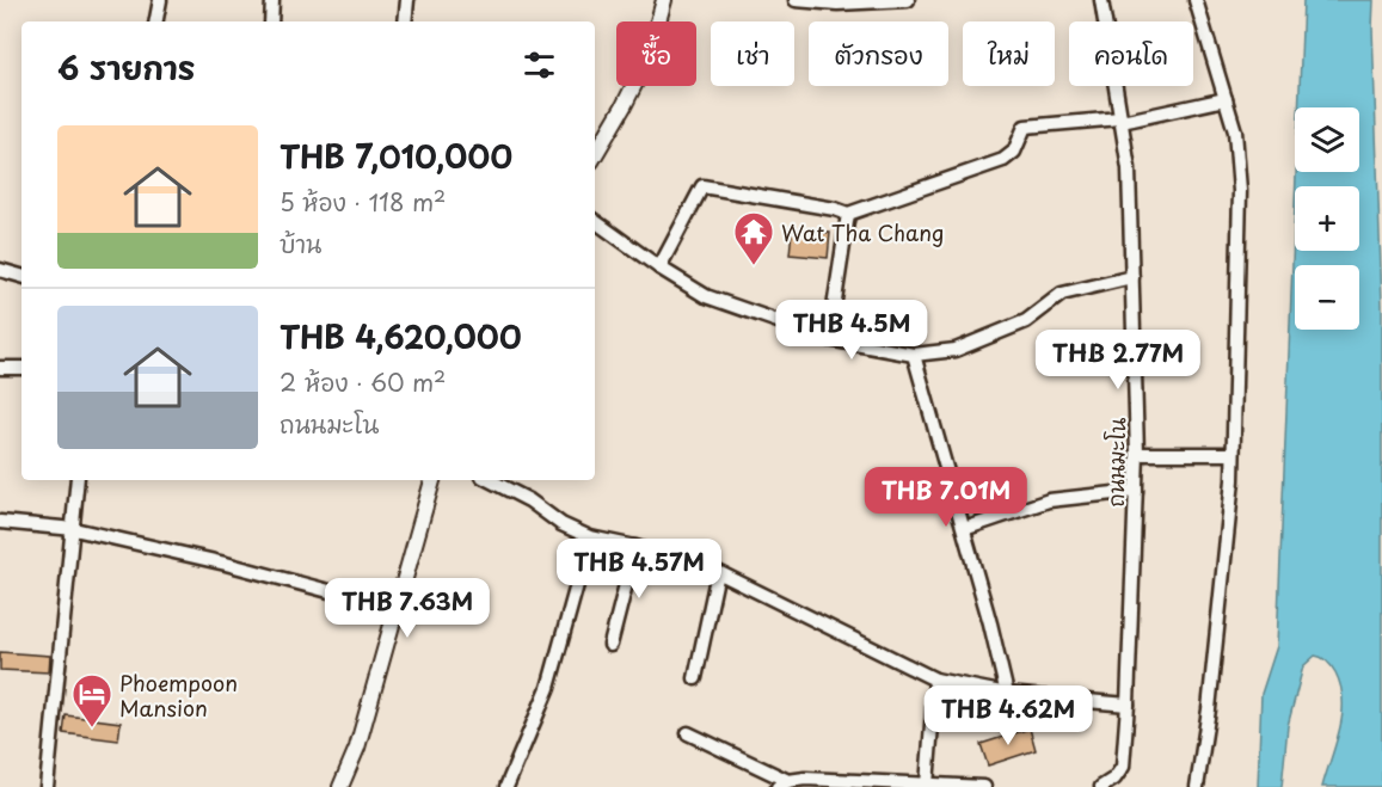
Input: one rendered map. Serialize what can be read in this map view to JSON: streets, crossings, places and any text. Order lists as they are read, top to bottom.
{
  "streets": {
    "street": ["ถนนมะโน"]
  },
  "places": {
    "temple": ["Wat Tha Chang"],
    "hotel": ["Phoempoon Mansion"]
  },
  "page": {
    "chip": [
      "ซื้อ",
      "เช่า",
      "ตัวกรอง",
      "ใหม่",
      "คอนโด"
    ],
    "heading": "6 รายการ",
    "map_buttons": ["+", "−"],
    "list": [
      {
        "name": "THB 7,010,000",
        "note": "5 ห้อง · 118 m² · บ้าน"
      },
      {
        "name": "THB 4,620,000",
        "note": "2 ห้อง · 60 m² · ถนนมะโน"
      }
    ],
    "price": [
      "THB 4.5M",
      "THB 2.77M",
      "THB 7.01M",
      "THB 4.57M",
      "THB 7.63M",
      "THB 4.62M"
    ]
  }
}
